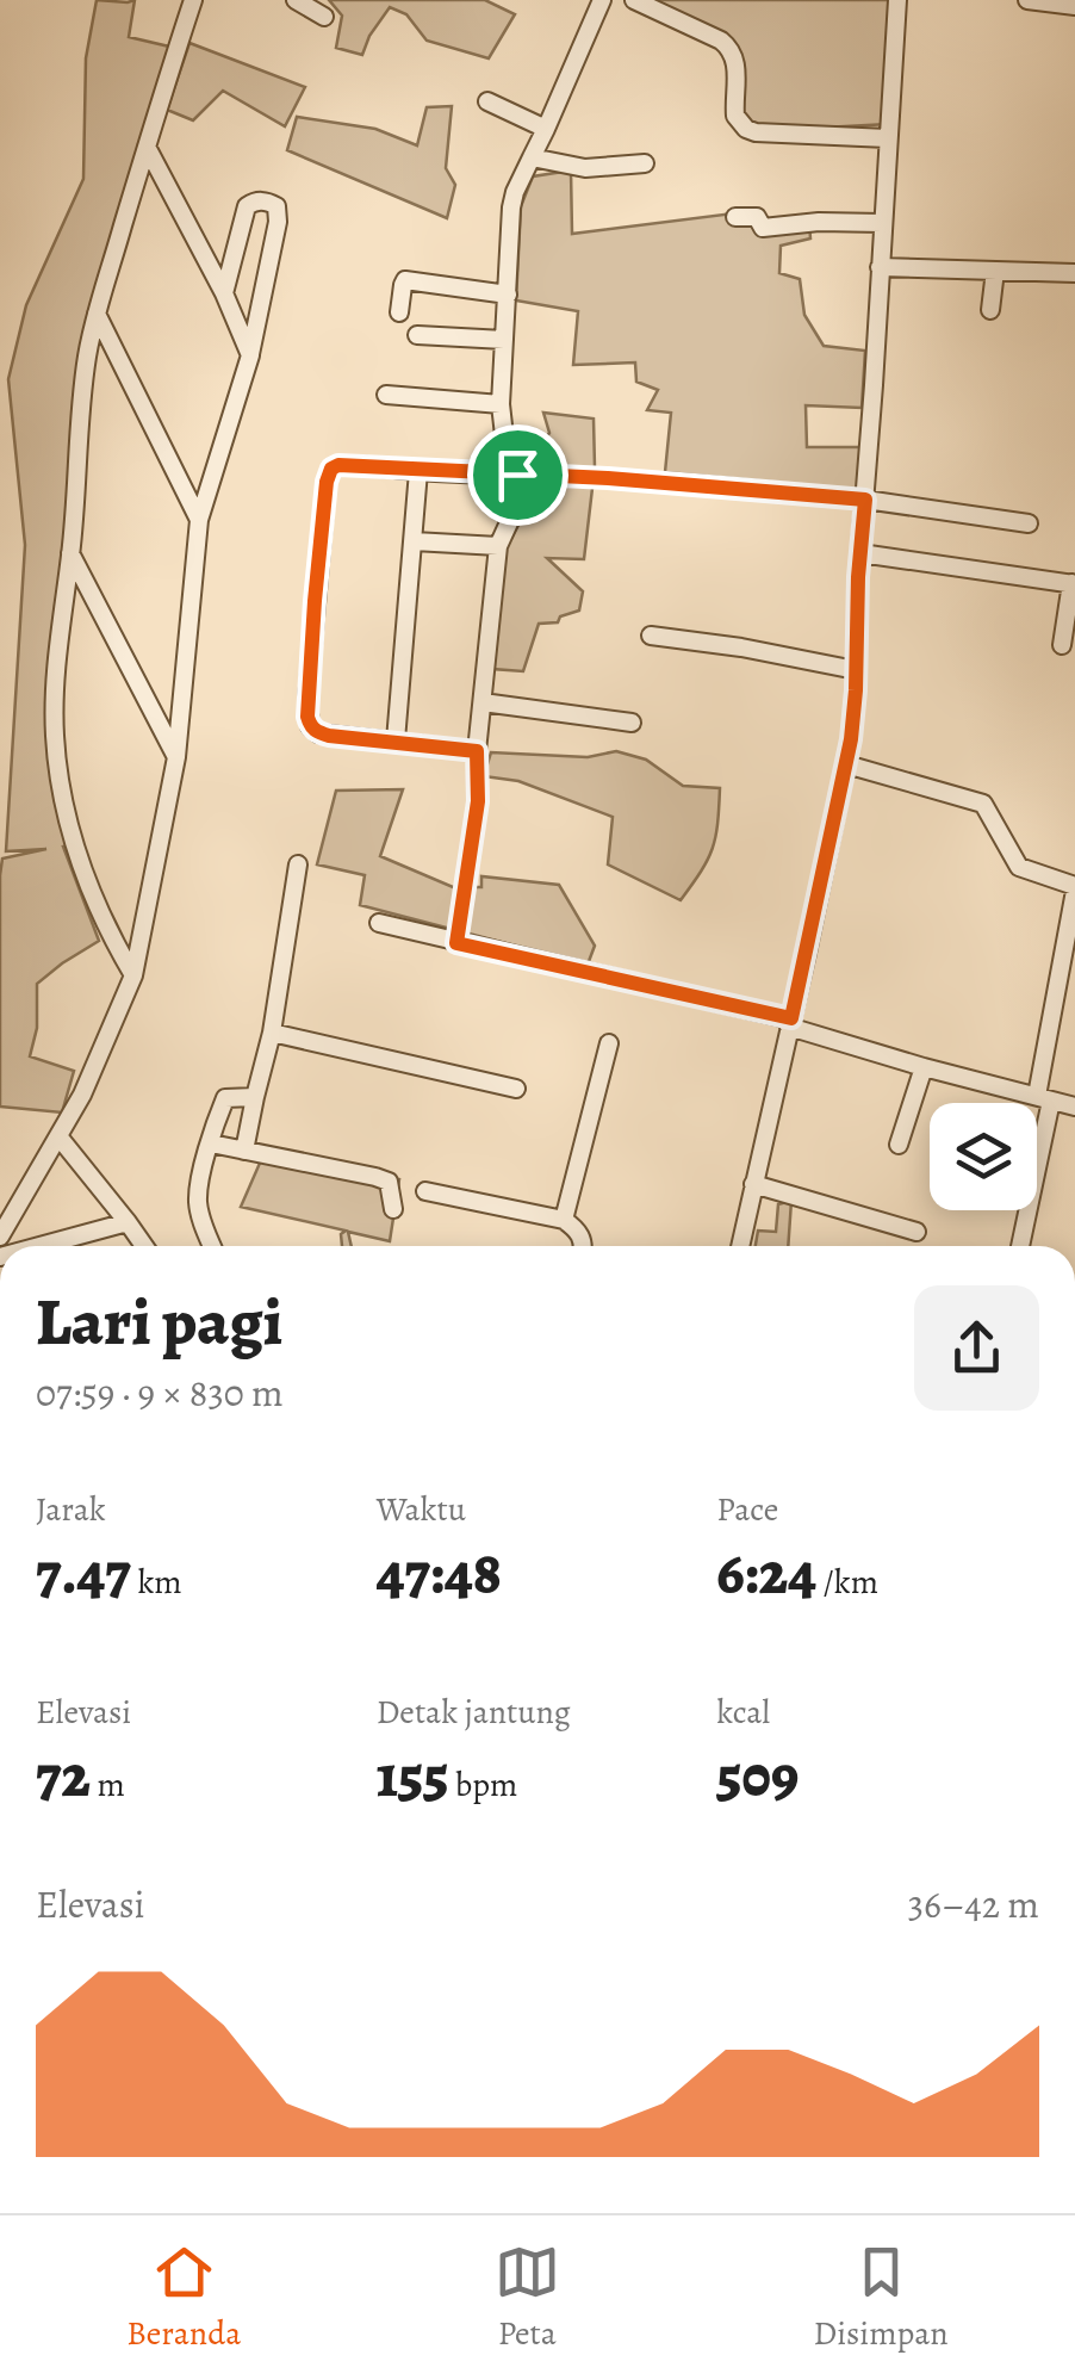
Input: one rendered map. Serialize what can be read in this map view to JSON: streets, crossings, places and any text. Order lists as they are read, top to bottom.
{
  "page": {
    "heading": ["Lari pagi", "07:59 · 9 × 830 m"],
    "stats": [
      ["Jarak", "7.47 km"],
      ["Waktu", "47:48"],
      ["Pace", "6:24 /km"],
      ["Elevasi", "72 m"],
      ["Detak jantung", "155 bpm"],
      ["kcal", "509"]
    ],
    "chart": ["Elevasi", "36–42 m"],
    "tabs": ["Beranda", "Peta", "Disimpan"]
  }
}
